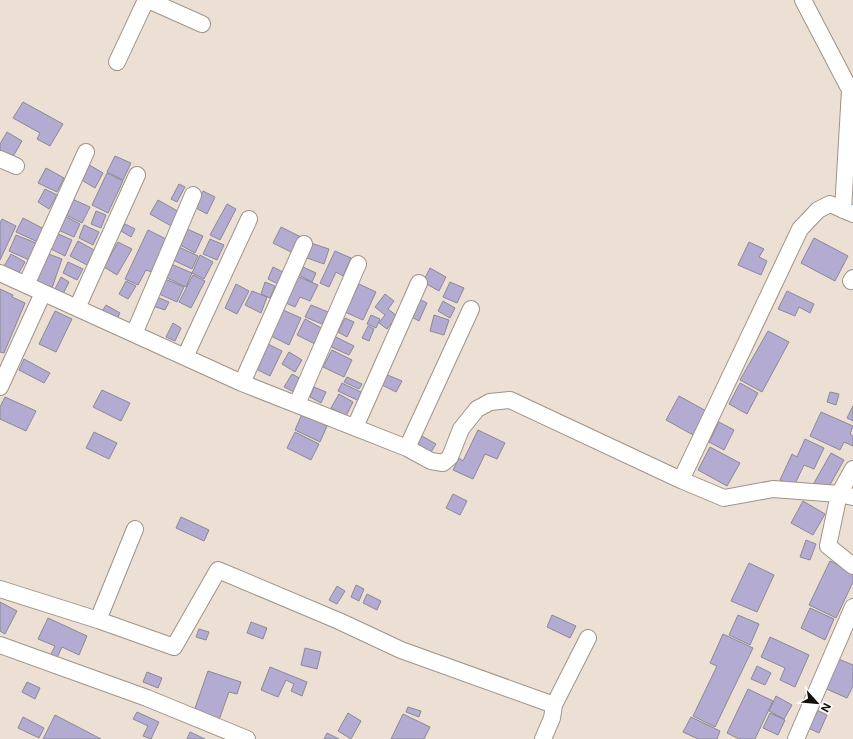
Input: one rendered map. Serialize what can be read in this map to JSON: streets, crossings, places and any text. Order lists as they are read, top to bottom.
{
  "north": "bottom right"
}
